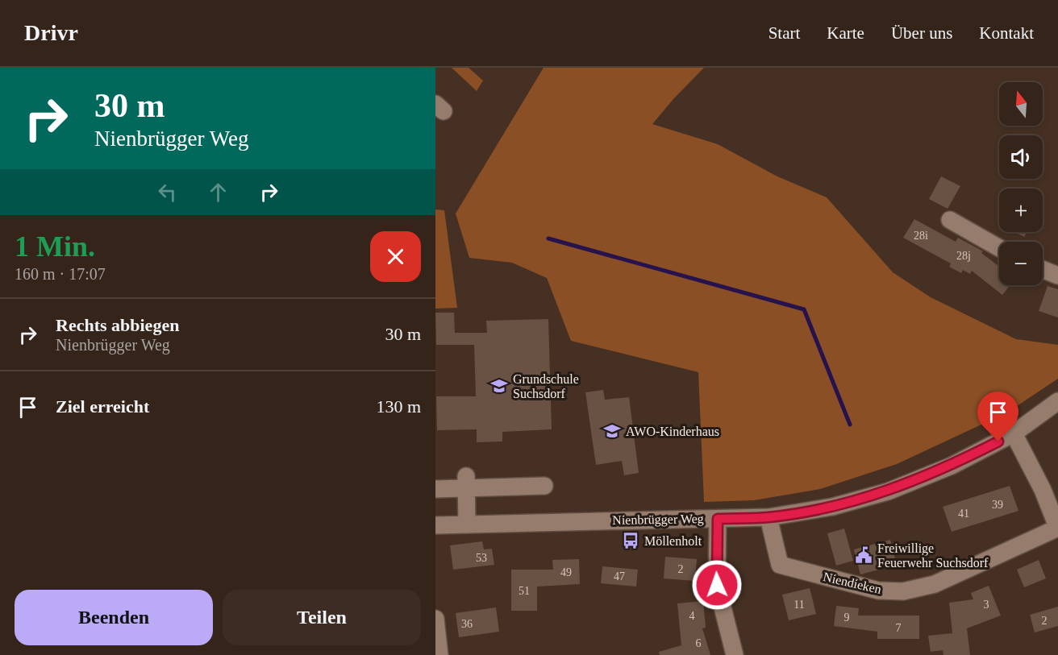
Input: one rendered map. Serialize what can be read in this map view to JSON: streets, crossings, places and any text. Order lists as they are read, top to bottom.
{
  "streets": {
    "street": ["Nienbrügger Weg", "Niendieken"]
  },
  "crossings": [
    ["Nienbrügger Weg", "Niendieken"]
  ],
  "places": {
    "school or university": ["Grundschule Suchsdorf", "AWO-Kinderhaus"],
    "bus stop": ["Möllenholt"],
    "public building": ["Freiwillige Feuerwehr Suchsdorf"]
  },
  "house_numbers": [
    "28i",
    "28j",
    "39",
    "41",
    "53",
    "2",
    "49",
    "47",
    "51",
    "11",
    "3",
    "4",
    "9",
    "2",
    "36",
    "7",
    "6"
  ],
  "north": "top",
  "page": {
    "header": "Drivr",
    "nav": [
      "Start",
      "Karte",
      "Über uns",
      "Kontakt"
    ],
    "turn": ["30 m", "Nienbrügger Weg"],
    "map_buttons": ["+", "−"],
    "heading": ["1 Min.", "160 m · 17:07"],
    "list": [
      {
        "name": "Rechts abbiegen",
        "note": "Nienbrügger Weg",
        "value": "30 m"
      },
      {
        "name": "Ziel erreicht",
        "value": "130 m"
      }
    ],
    "buttons": ["Beenden", "Teilen"]
  }
}
